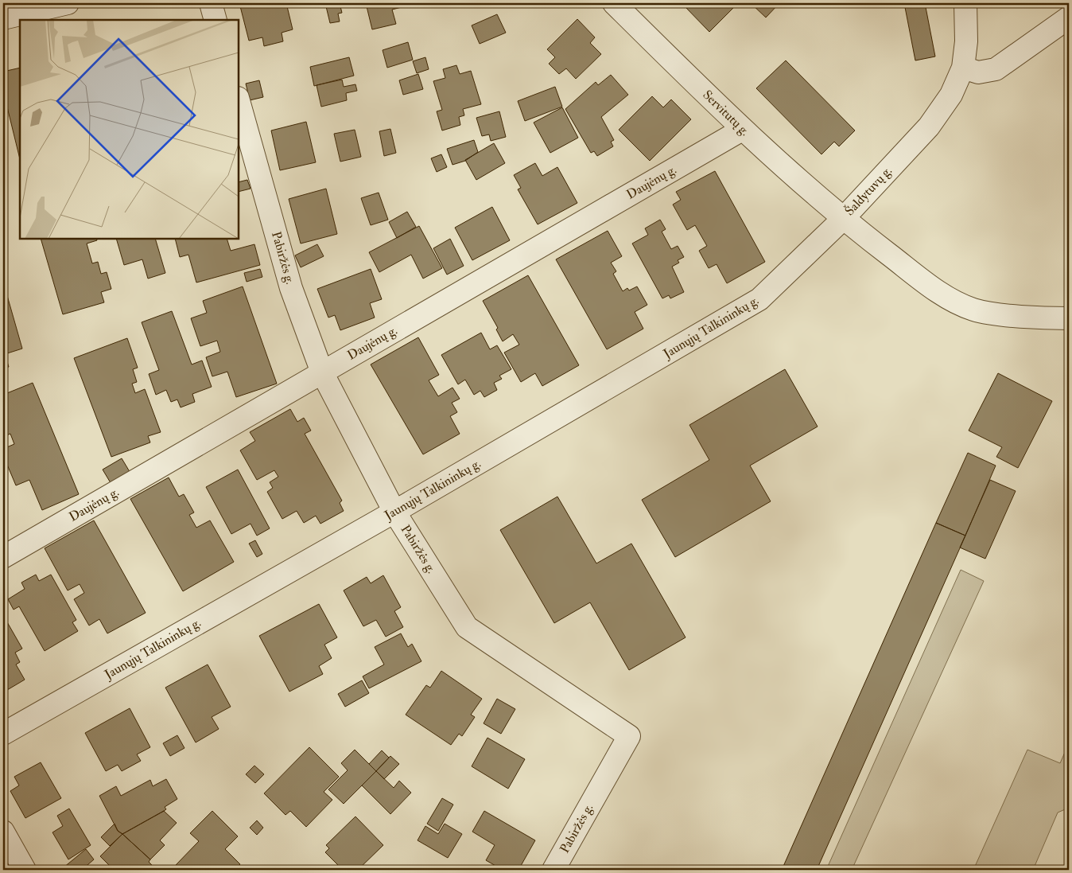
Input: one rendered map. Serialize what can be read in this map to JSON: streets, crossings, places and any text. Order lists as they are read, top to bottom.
{
  "streets": {
    "street": [
      "Servitutų g.",
      "Daujėnų g.",
      "Šaldytuvų g.",
      "Pabiržės g.",
      "Jaunųjų Talkininkų g."
    ]
  },
  "crossings": [
    ["Servitutų g.", "Daujėnų g."],
    ["Servitutų g.", "Šaldytuvų g."],
    ["Servitutų g.", "Jaunųjų Talkininkų g."],
    ["Daujėnų g.", "Pabiržės g."],
    ["Šaldytuvų g.", "Jaunųjų Talkininkų g."],
    ["Pabiržės g.", "Jaunųjų Talkininkų g."]
  ]
}
